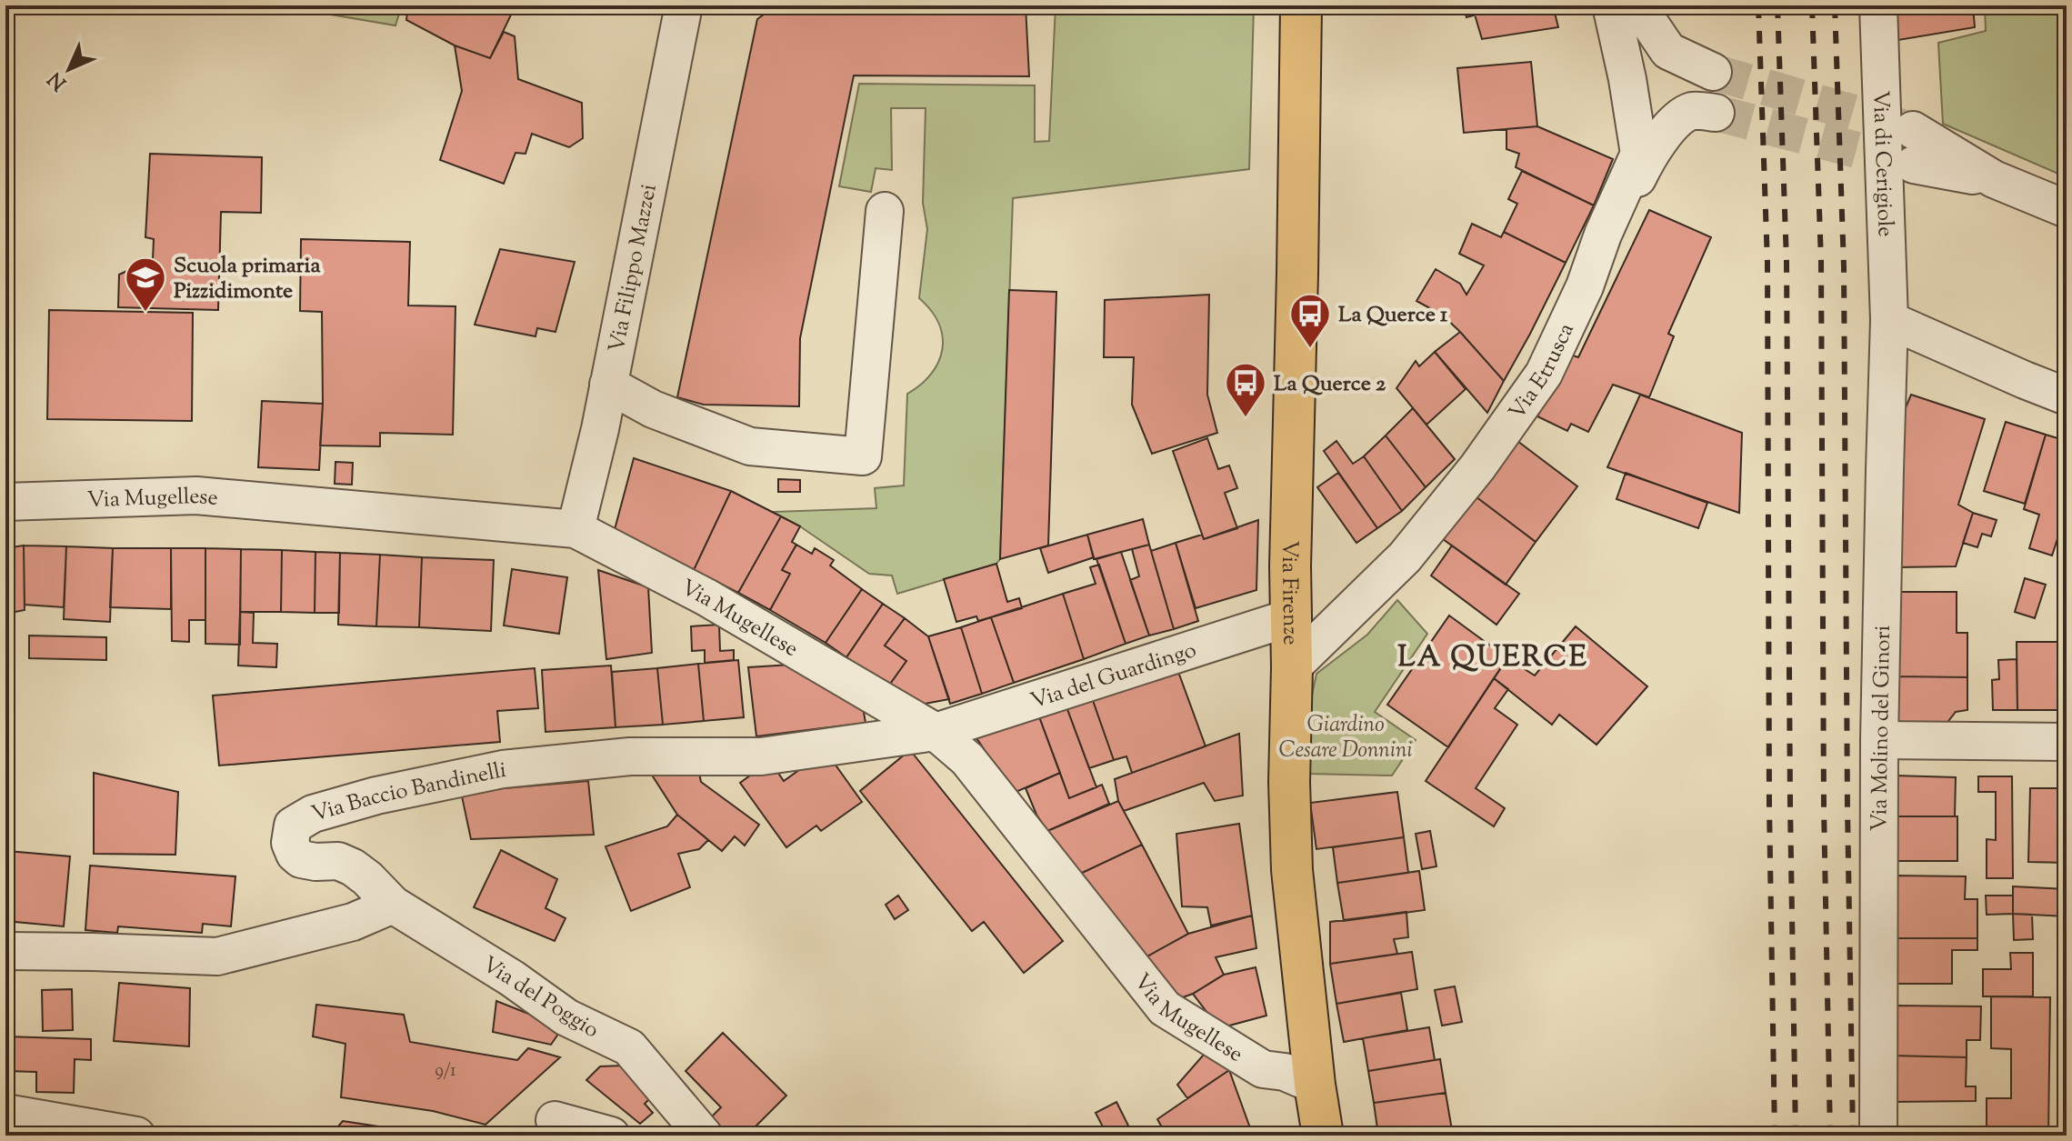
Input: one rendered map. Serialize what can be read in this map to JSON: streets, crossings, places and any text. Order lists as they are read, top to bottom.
{
  "streets": {
    "main road": ["Via Firenze"],
    "street": [
      "Via di Cerigiole",
      "Via Filippo Mazzei",
      "Via Etrusca",
      "Via Mugellese",
      "Via del Guardingo",
      "Via Molino del Ginori",
      "Via Baccio Bandinelli",
      "Via del Poggio"
    ]
  },
  "crossings": [
    ["Via di Cerigiole", "Via Molino del Ginori"],
    ["Via Filippo Mazzei", "Via Mugellese"],
    ["Via Etrusca", "Via Firenze"],
    ["Via Mugellese", "Via Firenze"],
    ["Via Mugellese", "Via del Guardingo"],
    ["Via Mugellese", "Via Baccio Bandinelli"],
    ["Via Firenze", "Via del Guardingo"],
    ["Via del Guardingo", "Via Baccio Bandinelli"],
    ["Via Baccio Bandinelli", "Via del Poggio"]
  ],
  "districts": ["LA QUERCE"],
  "parks": ["Giardino Cesare Donnini"],
  "places": {
    "school or university": ["Scuola primaria Pizzidimonte"],
    "bus stop": ["La Querce 1", "La Querce 2"]
  },
  "house_numbers": ["9/1"],
  "north": "bottom left"
}
